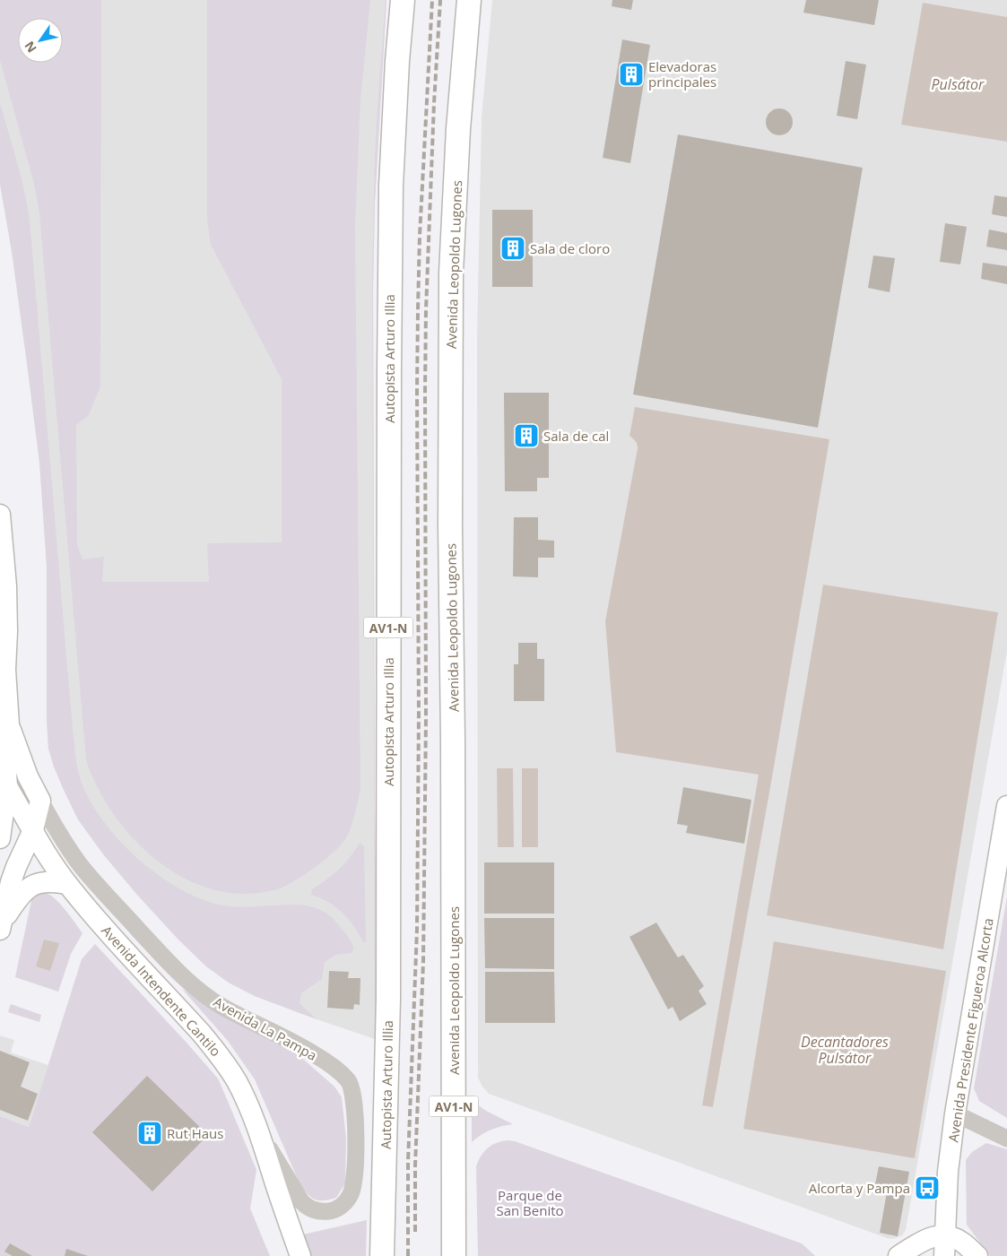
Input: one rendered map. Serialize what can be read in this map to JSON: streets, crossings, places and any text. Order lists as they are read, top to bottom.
{
  "streets": {
    "highway": ["Avenida Leopoldo Lugones", "Autopista Arturo Illia", "AV1-N"],
    "main road": ["Avenida Intendente Cantilo", "Avenida Presidente Figueroa Alcorta"],
    "street": ["Avenida La Pampa"]
  },
  "crossings": [
    ["Avenida Intendente Cantilo", "Avenida La Pampa"]
  ],
  "water": ["Pulsátor", "Decantadores Pulsátor"],
  "parks": ["Parque de San Benito"],
  "places": {
    "building": [
      "Elevadoras principales",
      "Sala de cloro",
      "Sala de cal",
      "Rut Haus"
    ],
    "bus stop": ["Alcorta y Pampa"]
  },
  "north": "bottom left"
}
